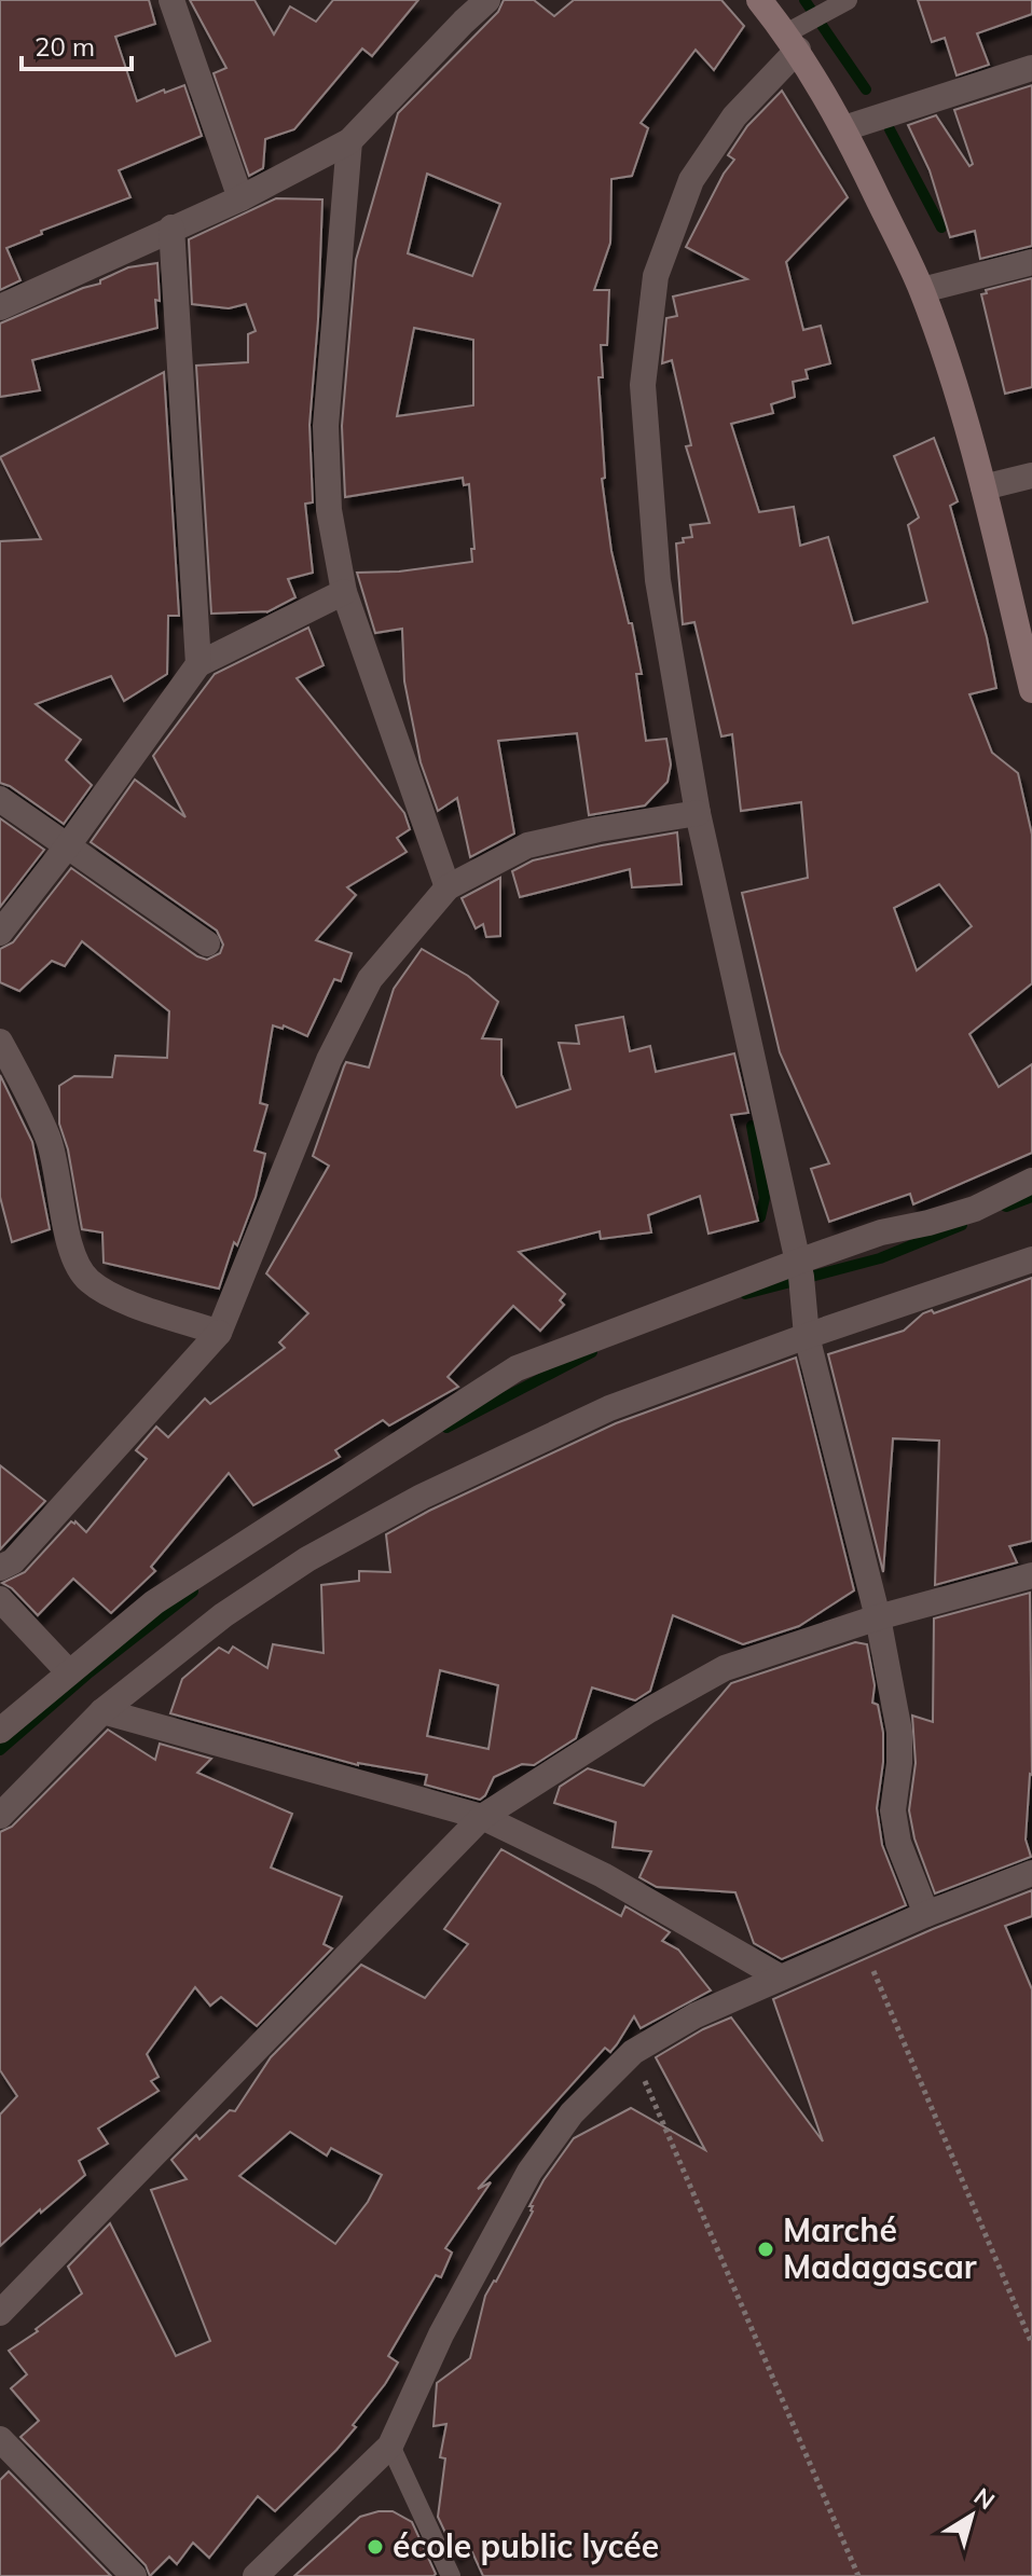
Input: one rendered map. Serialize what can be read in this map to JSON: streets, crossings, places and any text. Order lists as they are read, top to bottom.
{
  "places": ["Marché Madagascar", "école public lycée"],
  "scale_bar": "20 m",
  "north": "top right"
}
